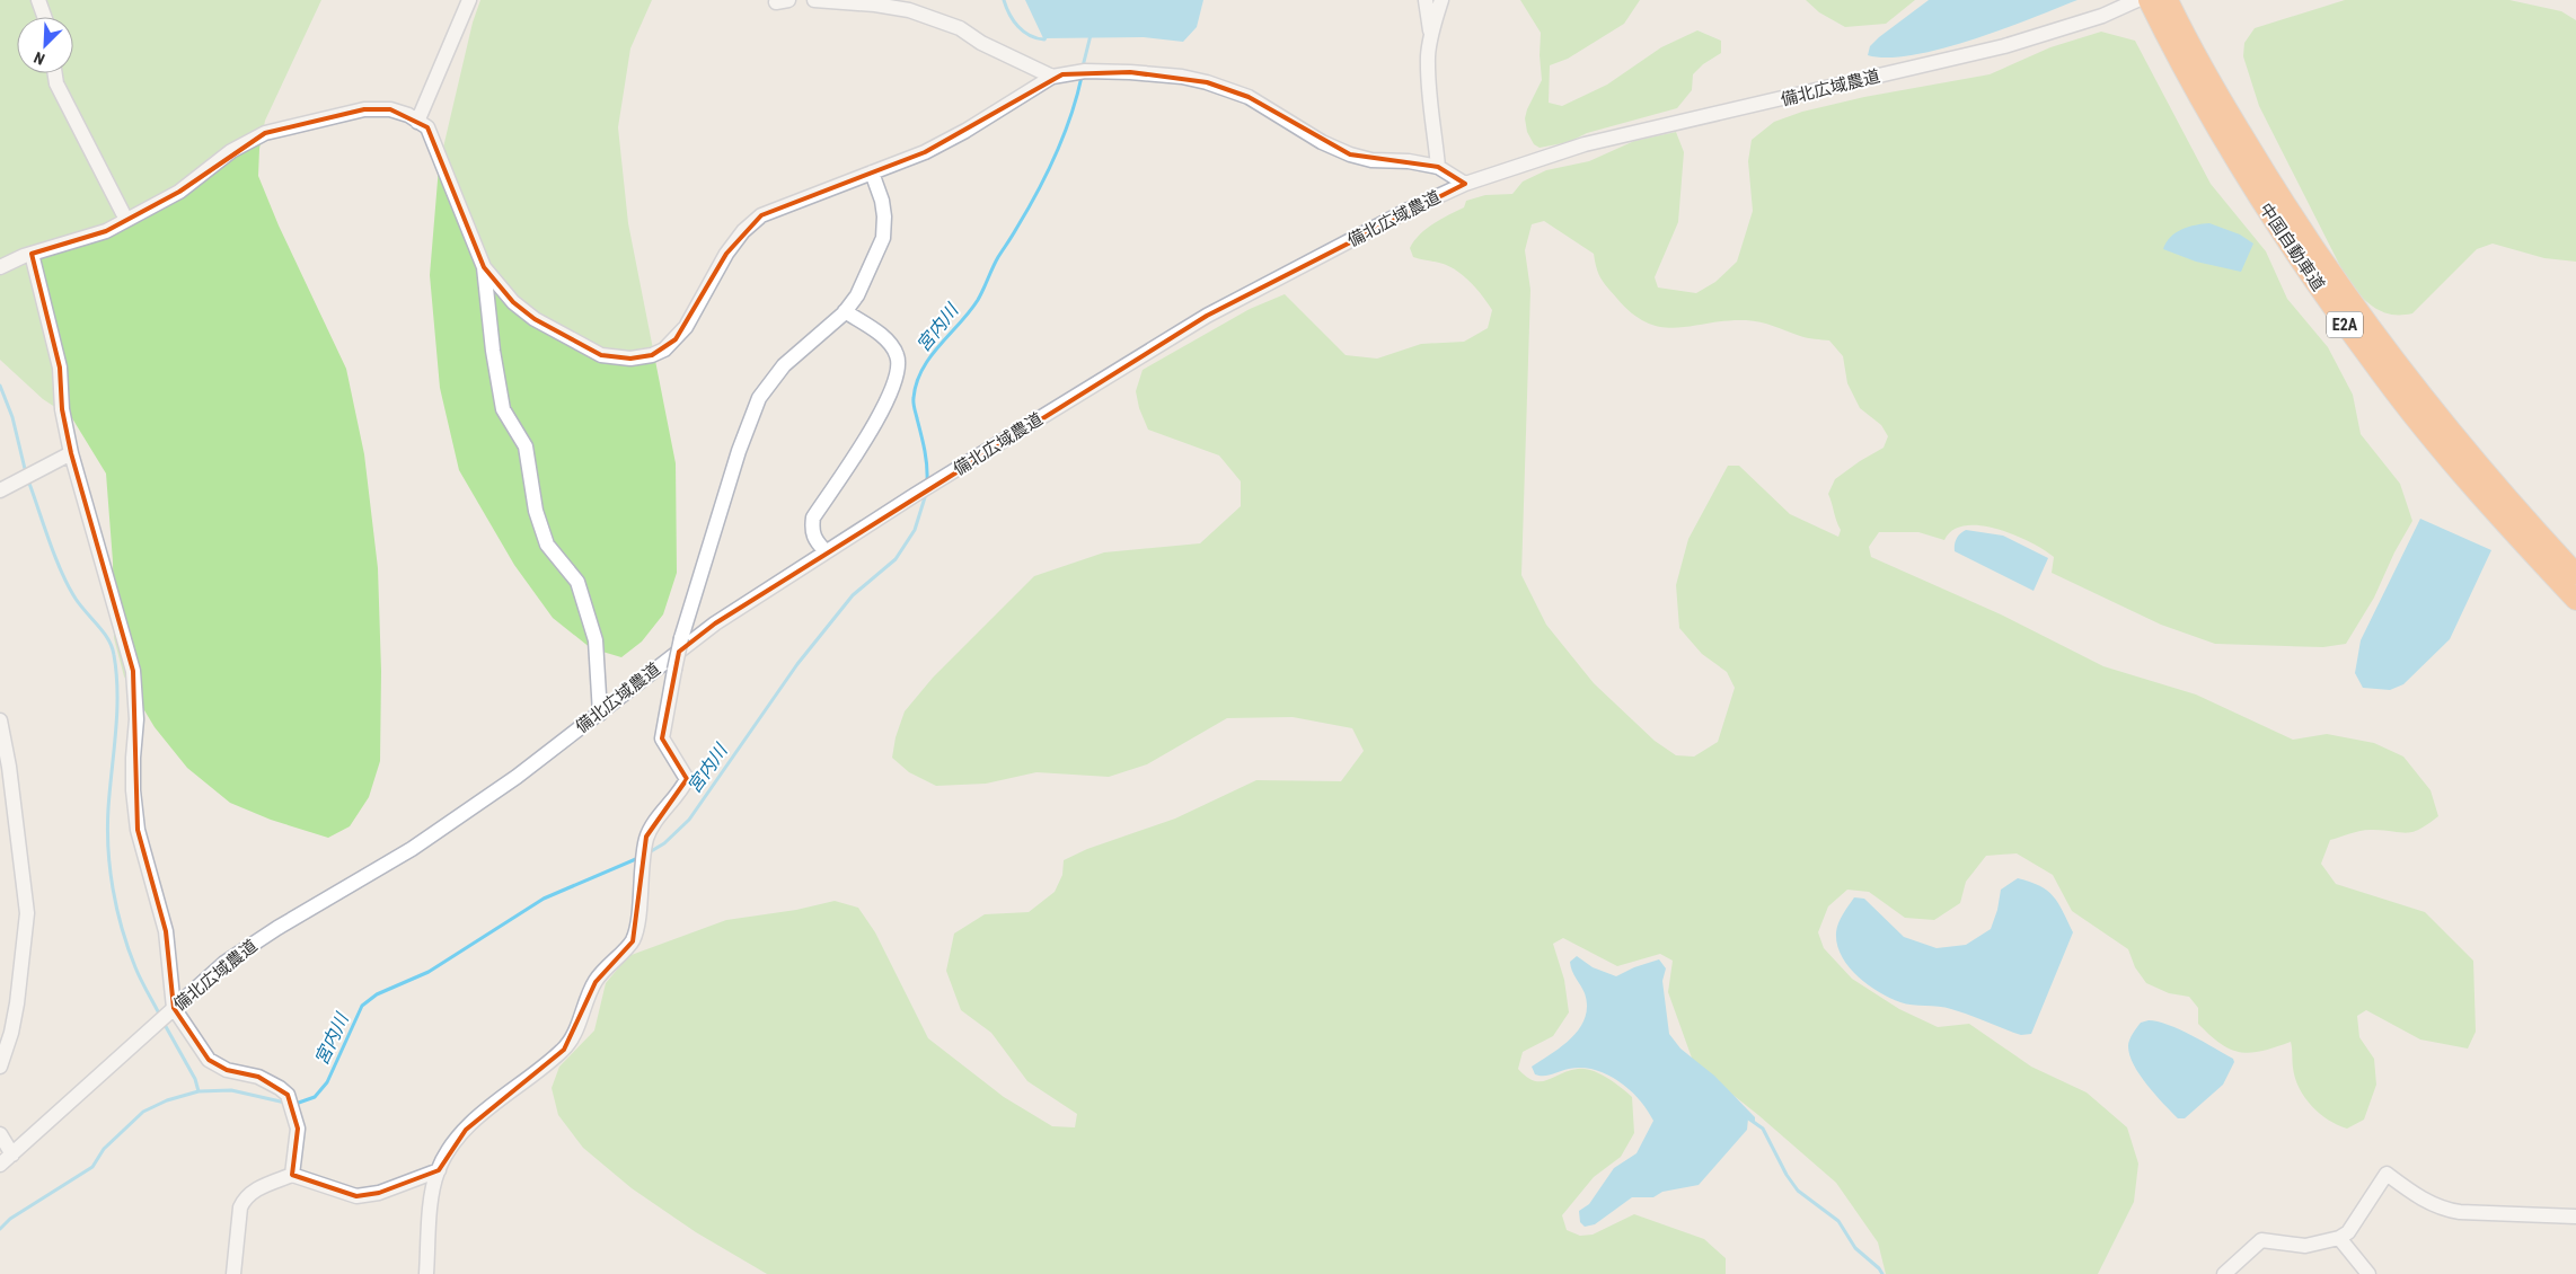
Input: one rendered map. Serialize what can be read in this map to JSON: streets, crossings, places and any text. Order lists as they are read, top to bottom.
{
  "streets": {
    "highway": ["中国自動車道", "E2A"],
    "street": ["備北広域農道"]
  },
  "water": ["宮内川"],
  "north": "bottom left"
}
